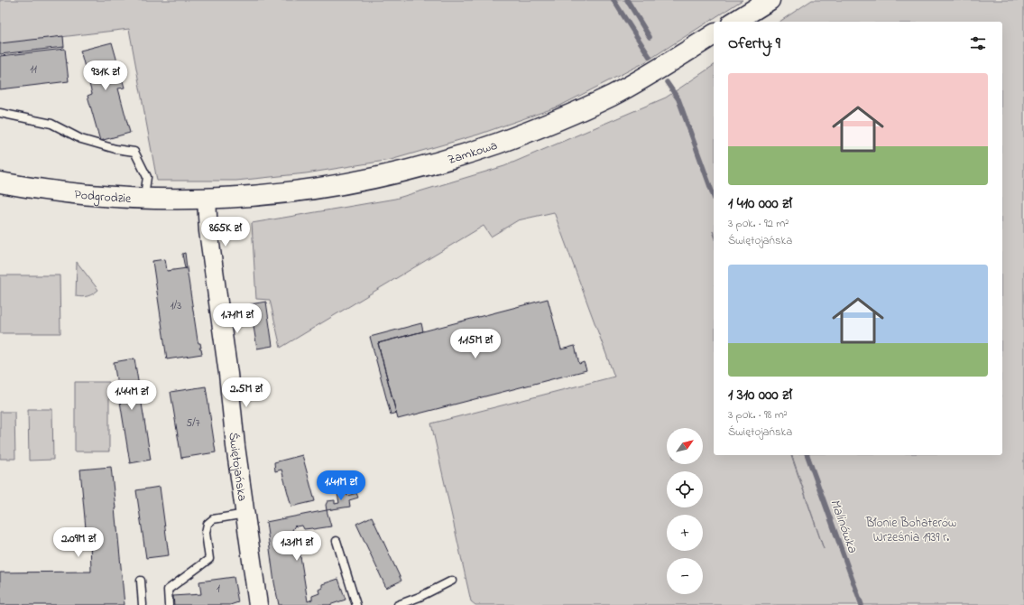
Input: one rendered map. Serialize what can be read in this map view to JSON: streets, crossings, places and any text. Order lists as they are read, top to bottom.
{
  "streets": {
    "main road": ["Zamkowa", "Podgrodzie"],
    "street": ["Świętojańska"]
  },
  "crossings": [
    ["Zamkowa", "Podgrodzie"],
    ["Zamkowa", "Świętojańska"],
    ["Podgrodzie", "Świętojańska"]
  ],
  "water": ["Malinówka"],
  "parks": ["Błonie Bohaterów Września 1939 r."],
  "house_numbers": [
    "11",
    "1/3",
    "5/7",
    "1"
  ],
  "north": "top right",
  "page": {
    "heading": "Oferty: 9",
    "price": [
      "931K zł",
      "865K zł",
      "1.71M zł",
      "1.15M zł",
      "2.5M zł",
      "1.44M zł",
      "1.41M zł",
      "2.09M zł",
      "1.31M zł"
    ],
    "list": [
      {
        "name": "1 410 000 zł",
        "note": "3 pok. · 92 m² · Świętojańska"
      },
      {
        "name": "1 310 000 zł",
        "note": "3 pok. · 98 m² · Świętojańska"
      }
    ],
    "map_buttons": ["+", "−"]
  }
}
